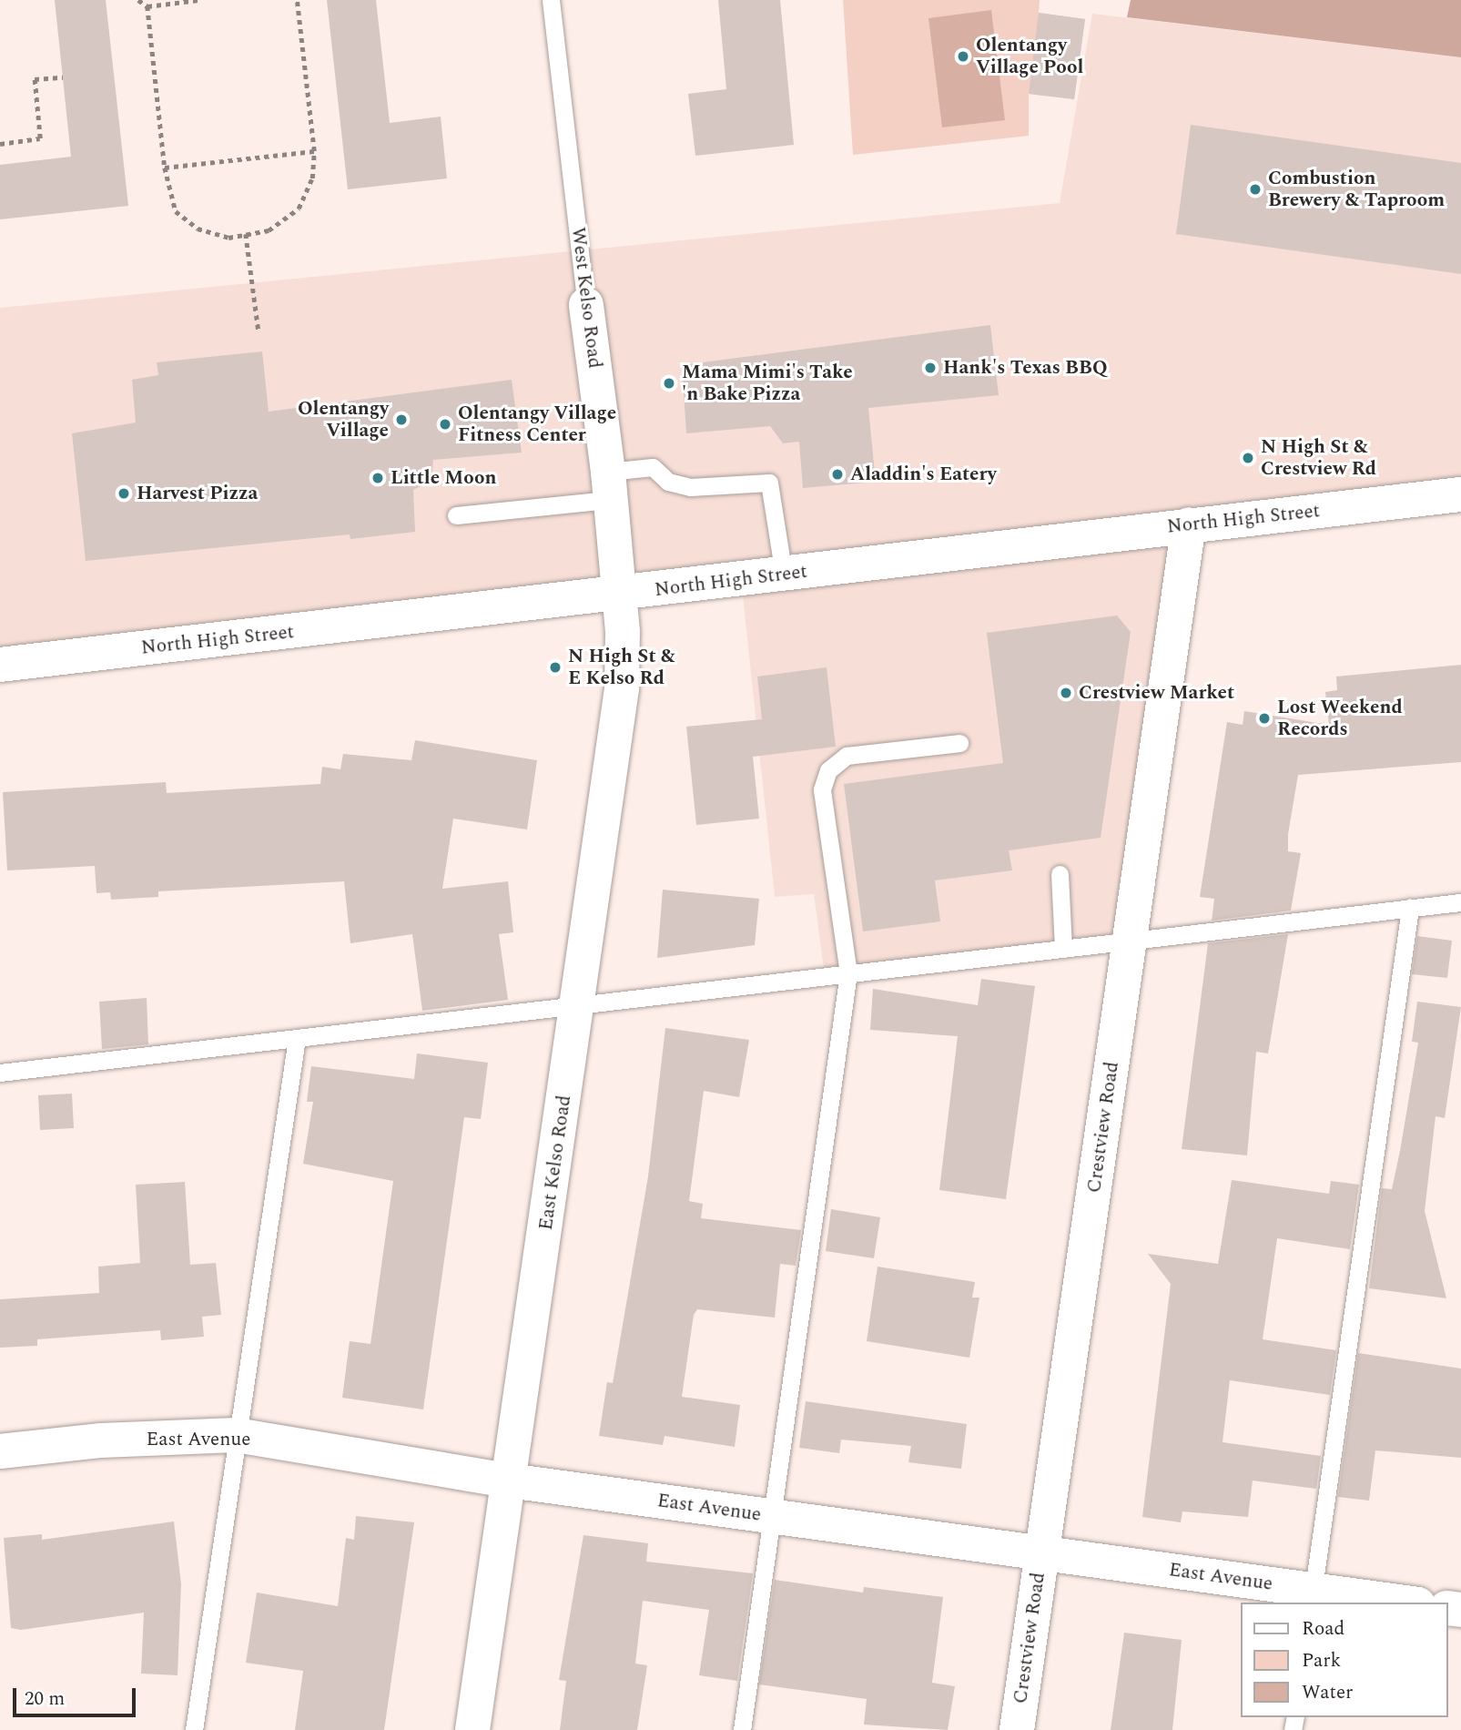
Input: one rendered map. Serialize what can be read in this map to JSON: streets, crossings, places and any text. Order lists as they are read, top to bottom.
{
  "streets": {
    "street": [
      "West Kelso Road",
      "North High Street",
      "Crestview Road",
      "East Kelso Road",
      "East Avenue"
    ]
  },
  "crossings": [
    ["West Kelso Road", "North High Street"],
    ["West Kelso Road", "East Kelso Road"],
    ["North High Street", "Crestview Road"],
    ["North High Street", "East Kelso Road"],
    ["Crestview Road", "East Avenue"],
    ["East Kelso Road", "East Avenue"]
  ],
  "places": [
    "Olentangy Village Pool",
    "Combustion Brewery & Taproom",
    "Hank's Texas BBQ",
    "Mama Mimi's Take 'n Bake Pizza",
    "Olentangy Village",
    "Olentangy Village Fitness Center",
    "N High St & Crestview Rd",
    "Aladdin's Eatery",
    "Little Moon",
    "Harvest Pizza",
    "N High St & E Kelso Rd",
    "Crestview Market",
    "Lost Weekend Records"
  ],
  "legend": ["Road", "Park", "Water"],
  "scale_bar": "20 m"
}
